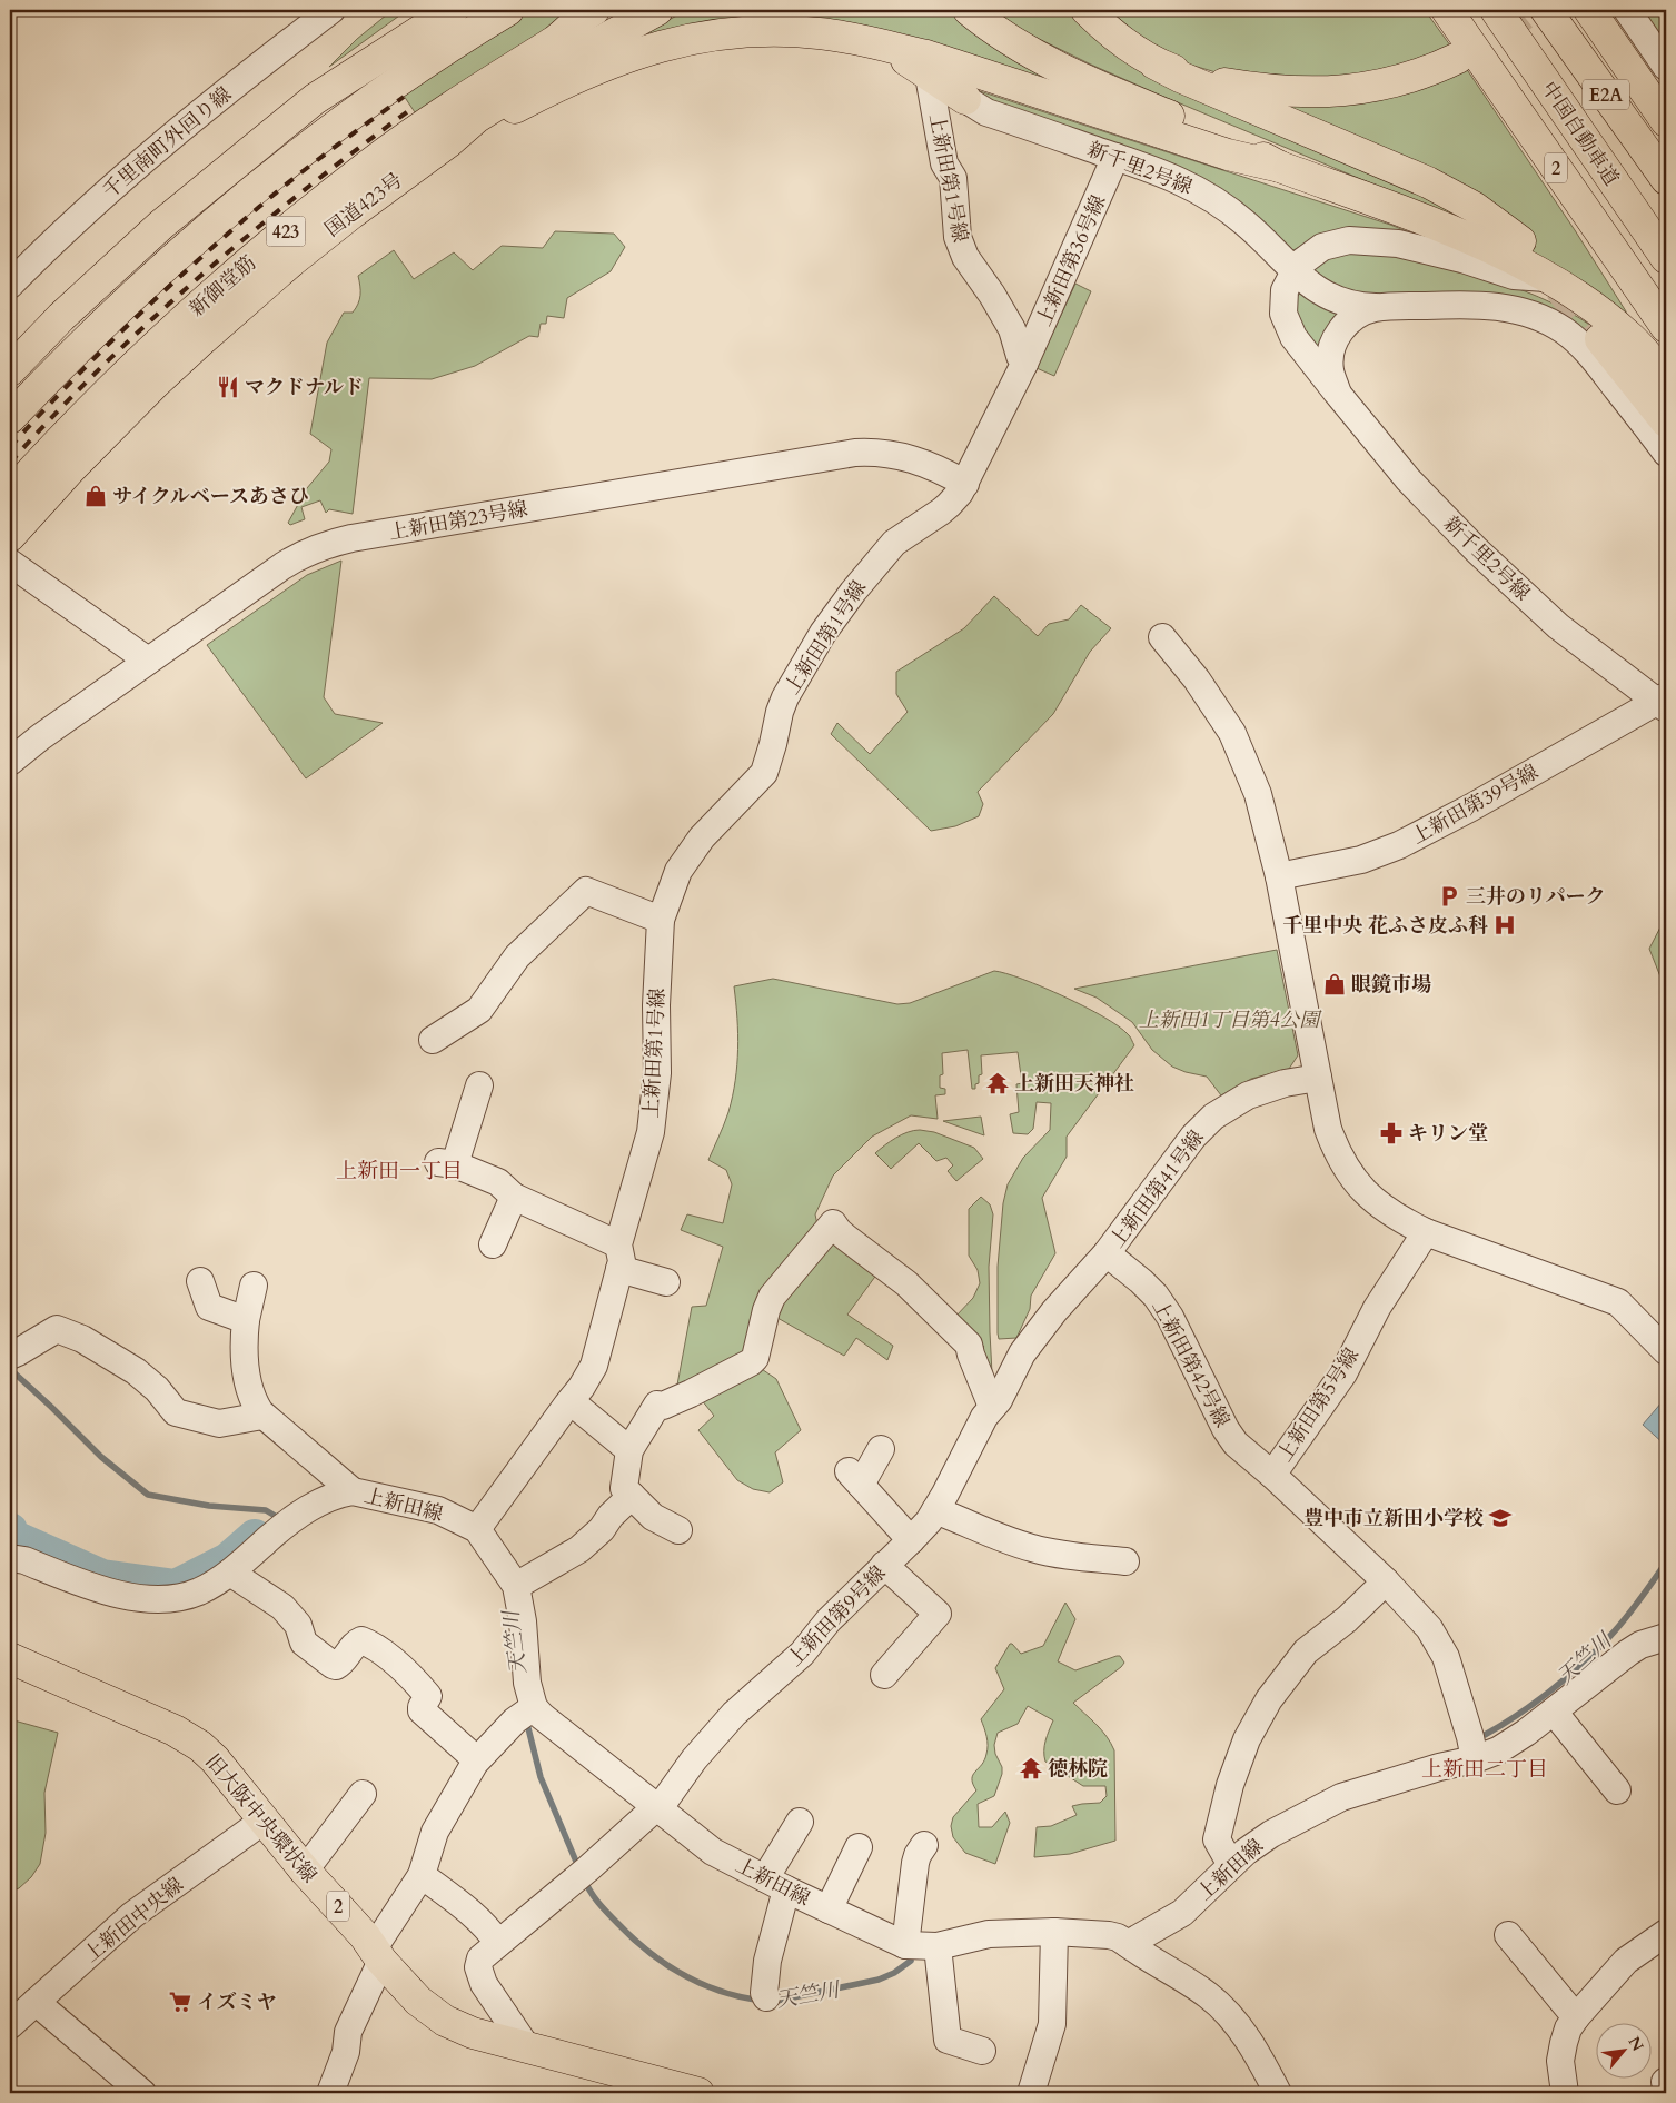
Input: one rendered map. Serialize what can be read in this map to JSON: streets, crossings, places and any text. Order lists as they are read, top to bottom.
{
  "streets": {
    "main road": [
      "E2A",
      "中国自動車道",
      "2",
      "国道423号",
      "423",
      "新御堂筋",
      "旧大阪中央環状線"
    ],
    "street": [
      "千里南町外回り線",
      "新千里2号線",
      "上新田第1号線",
      "上新田第36号線",
      "上新田第23号線",
      "上新田第39号線",
      "上新田第41号線",
      "上新田第42号線",
      "上新田第5号線",
      "上新田線",
      "上新田第9号線",
      "上新田中央線"
    ]
  },
  "crossings": [
    ["新千里2号線", "上新田第36号線"],
    ["新千里2号線", "上新田第39号線"],
    ["上新田第1号線", "上新田第36号線"],
    ["上新田第1号線", "上新田第23号線"],
    ["上新田第1号線", "上新田線"],
    ["上新田第41号線", "上新田第42号線"],
    ["上新田第41号線", "上新田第9号線"],
    ["上新田第42号線", "上新田第5号線"],
    ["上新田第5号線", "上新田線"],
    ["上新田線", "上新田第9号線"],
    ["上新田第9号線", "旧大阪中央環状線"],
    ["旧大阪中央環状線", "上新田中央線"]
  ],
  "districts": ["上新田一丁目", "上新田二丁目"],
  "water": ["天竺川"],
  "parks": ["上新田1丁目第4公園"],
  "places": {
    "restaurant": ["マクドナルド"],
    "shop": ["サイクルベースあさひ", "眼鏡市場"],
    "parking": ["三井のリパーク"],
    "hospital": ["千里中央 花ふさ皮ふ科"],
    "temple": ["上新田天神社", "徳林院"],
    "pharmacy": ["キリン堂"],
    "school or university": ["豊中市立新田小学校"],
    "supermarket": ["イズミヤ"]
  },
  "north": "top right"
}
